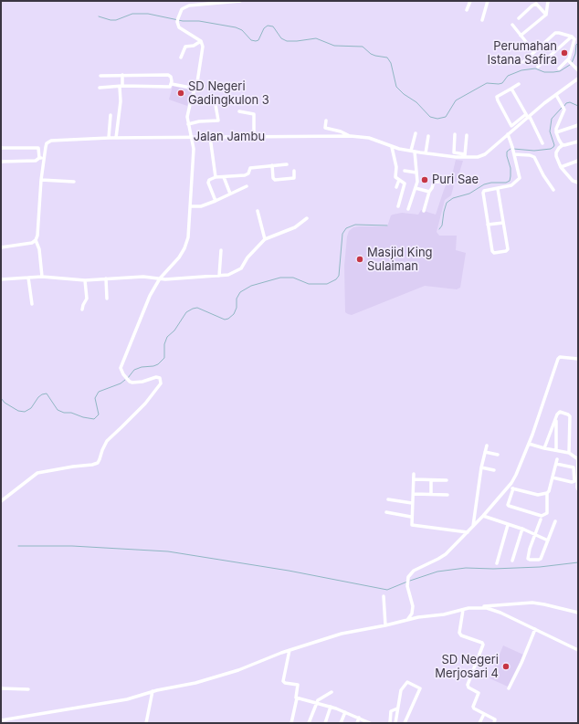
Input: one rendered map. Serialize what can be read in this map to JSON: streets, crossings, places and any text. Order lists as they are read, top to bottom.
{
  "streets": {
    "street": ["Jalan Jambu"]
  },
  "places": [
    "Perumahan Istana Safira",
    "SD Negeri Gadingkulon 3",
    "Puri Sae",
    "Masjid King Sulaiman",
    "SD Negeri Merjosari 4"
  ]
}
